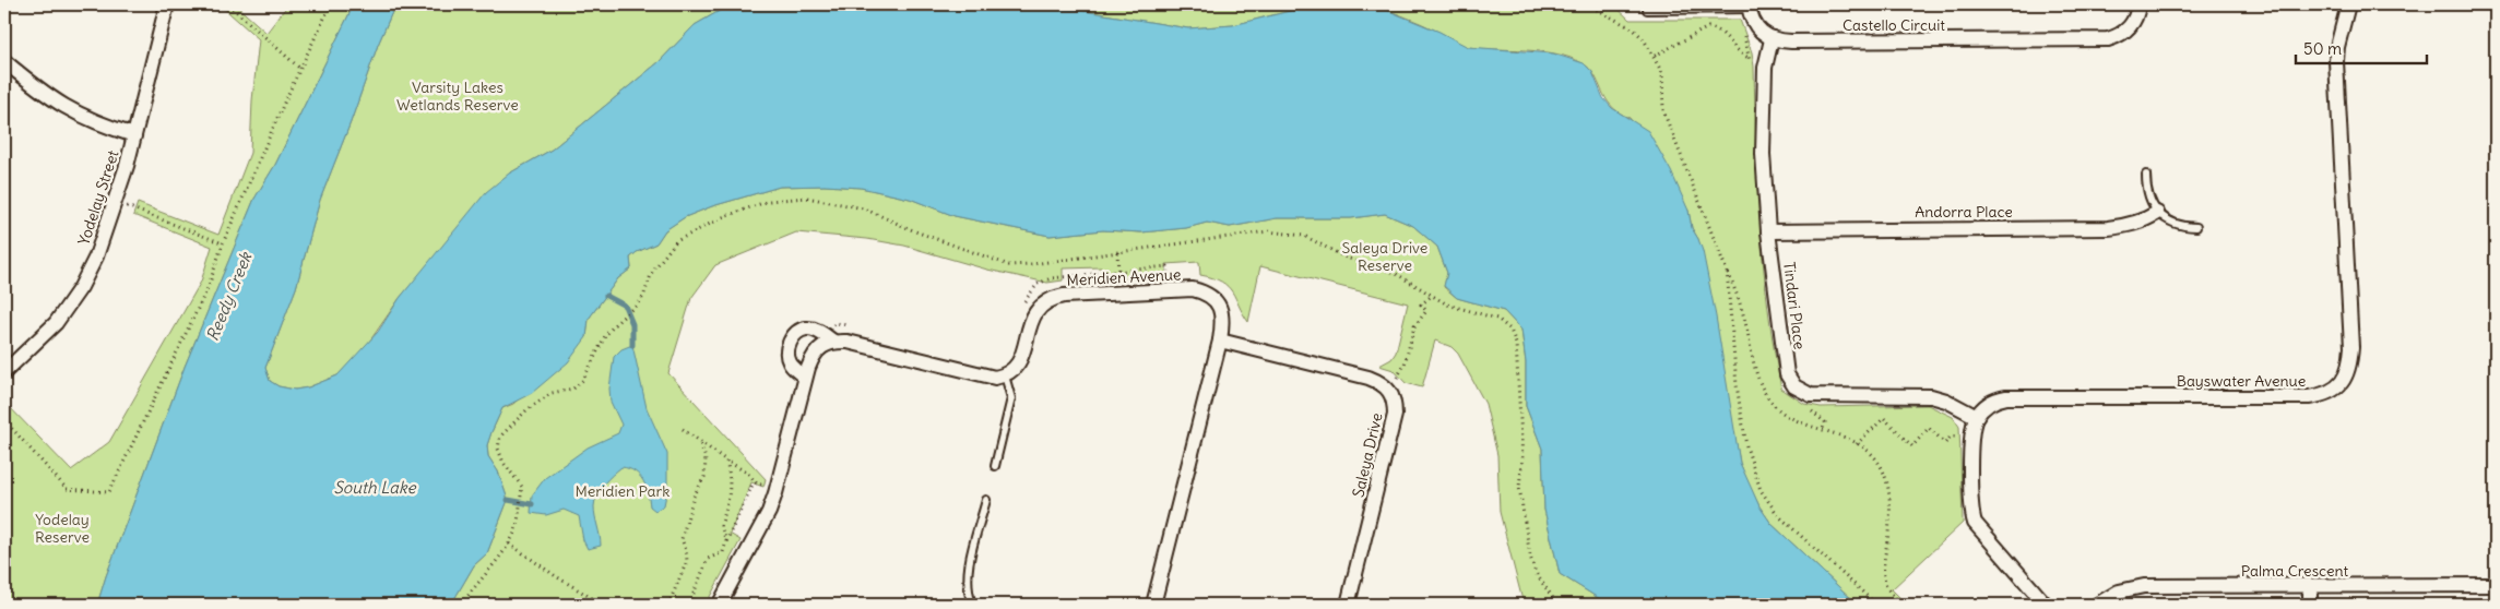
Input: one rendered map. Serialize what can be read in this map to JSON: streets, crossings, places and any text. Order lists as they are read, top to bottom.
{
  "streets": {
    "street": [
      "Castello Circuit",
      "Yodelay Street",
      "Andorra Place",
      "Meridien Avenue",
      "Tindari Place",
      "Bayswater Avenue",
      "Saleya Drive",
      "Palma Crescent"
    ]
  },
  "crossings": [
    ["Castello Circuit", "Tindari Place"],
    ["Andorra Place", "Tindari Place"],
    ["Tindari Place", "Bayswater Avenue"]
  ],
  "water": ["Reedy Creek", "South Lake"],
  "parks": [
    "Varsity Lakes Wetlands Reserve",
    "Saleya Drive Reserve",
    "Meridien Park",
    "Yodelay Reserve"
  ],
  "scale_bar": "50 m"
}
